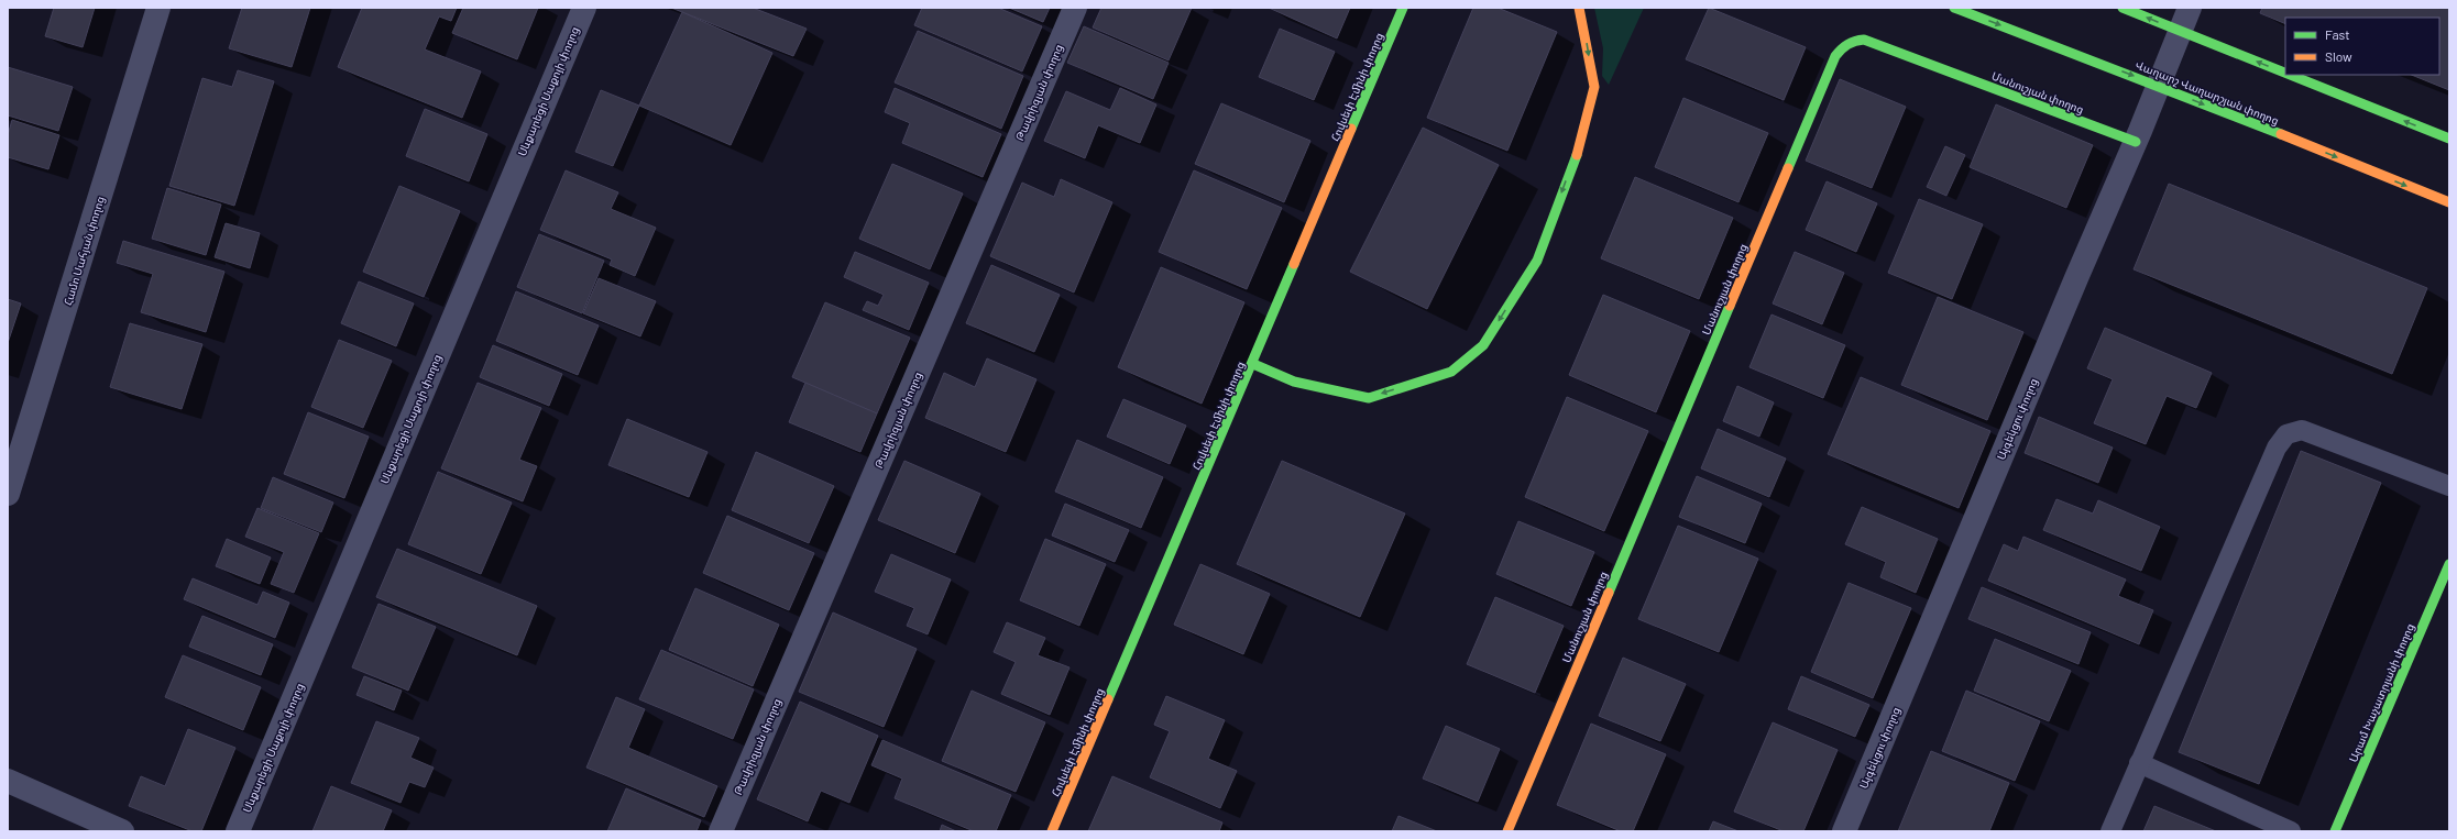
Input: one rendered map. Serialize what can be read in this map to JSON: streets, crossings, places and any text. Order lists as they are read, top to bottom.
{
  "streets": {
    "street": [
      "Հովսեփ Էմինի փողոց",
      "Սևքարեցի Սաքոյի փողոց",
      "Թավրիզյան փողոց",
      "Մանուշյան փողոց",
      "Վաղարշ Վաղարշյան փողոց",
      "Համո Սահյան փողոց",
      "Այգեկցու փողոց",
      "Արամ Խաչատրյանի փողոց"
    ]
  },
  "crossings": [
    ["Մանուշյան փողոց", "Այգեկցու փողոց"],
    ["Վաղարշ Վաղարշյան փողոց", "Այգեկցու փողոց"]
  ],
  "legend": ["Fast", "Slow"]
}
